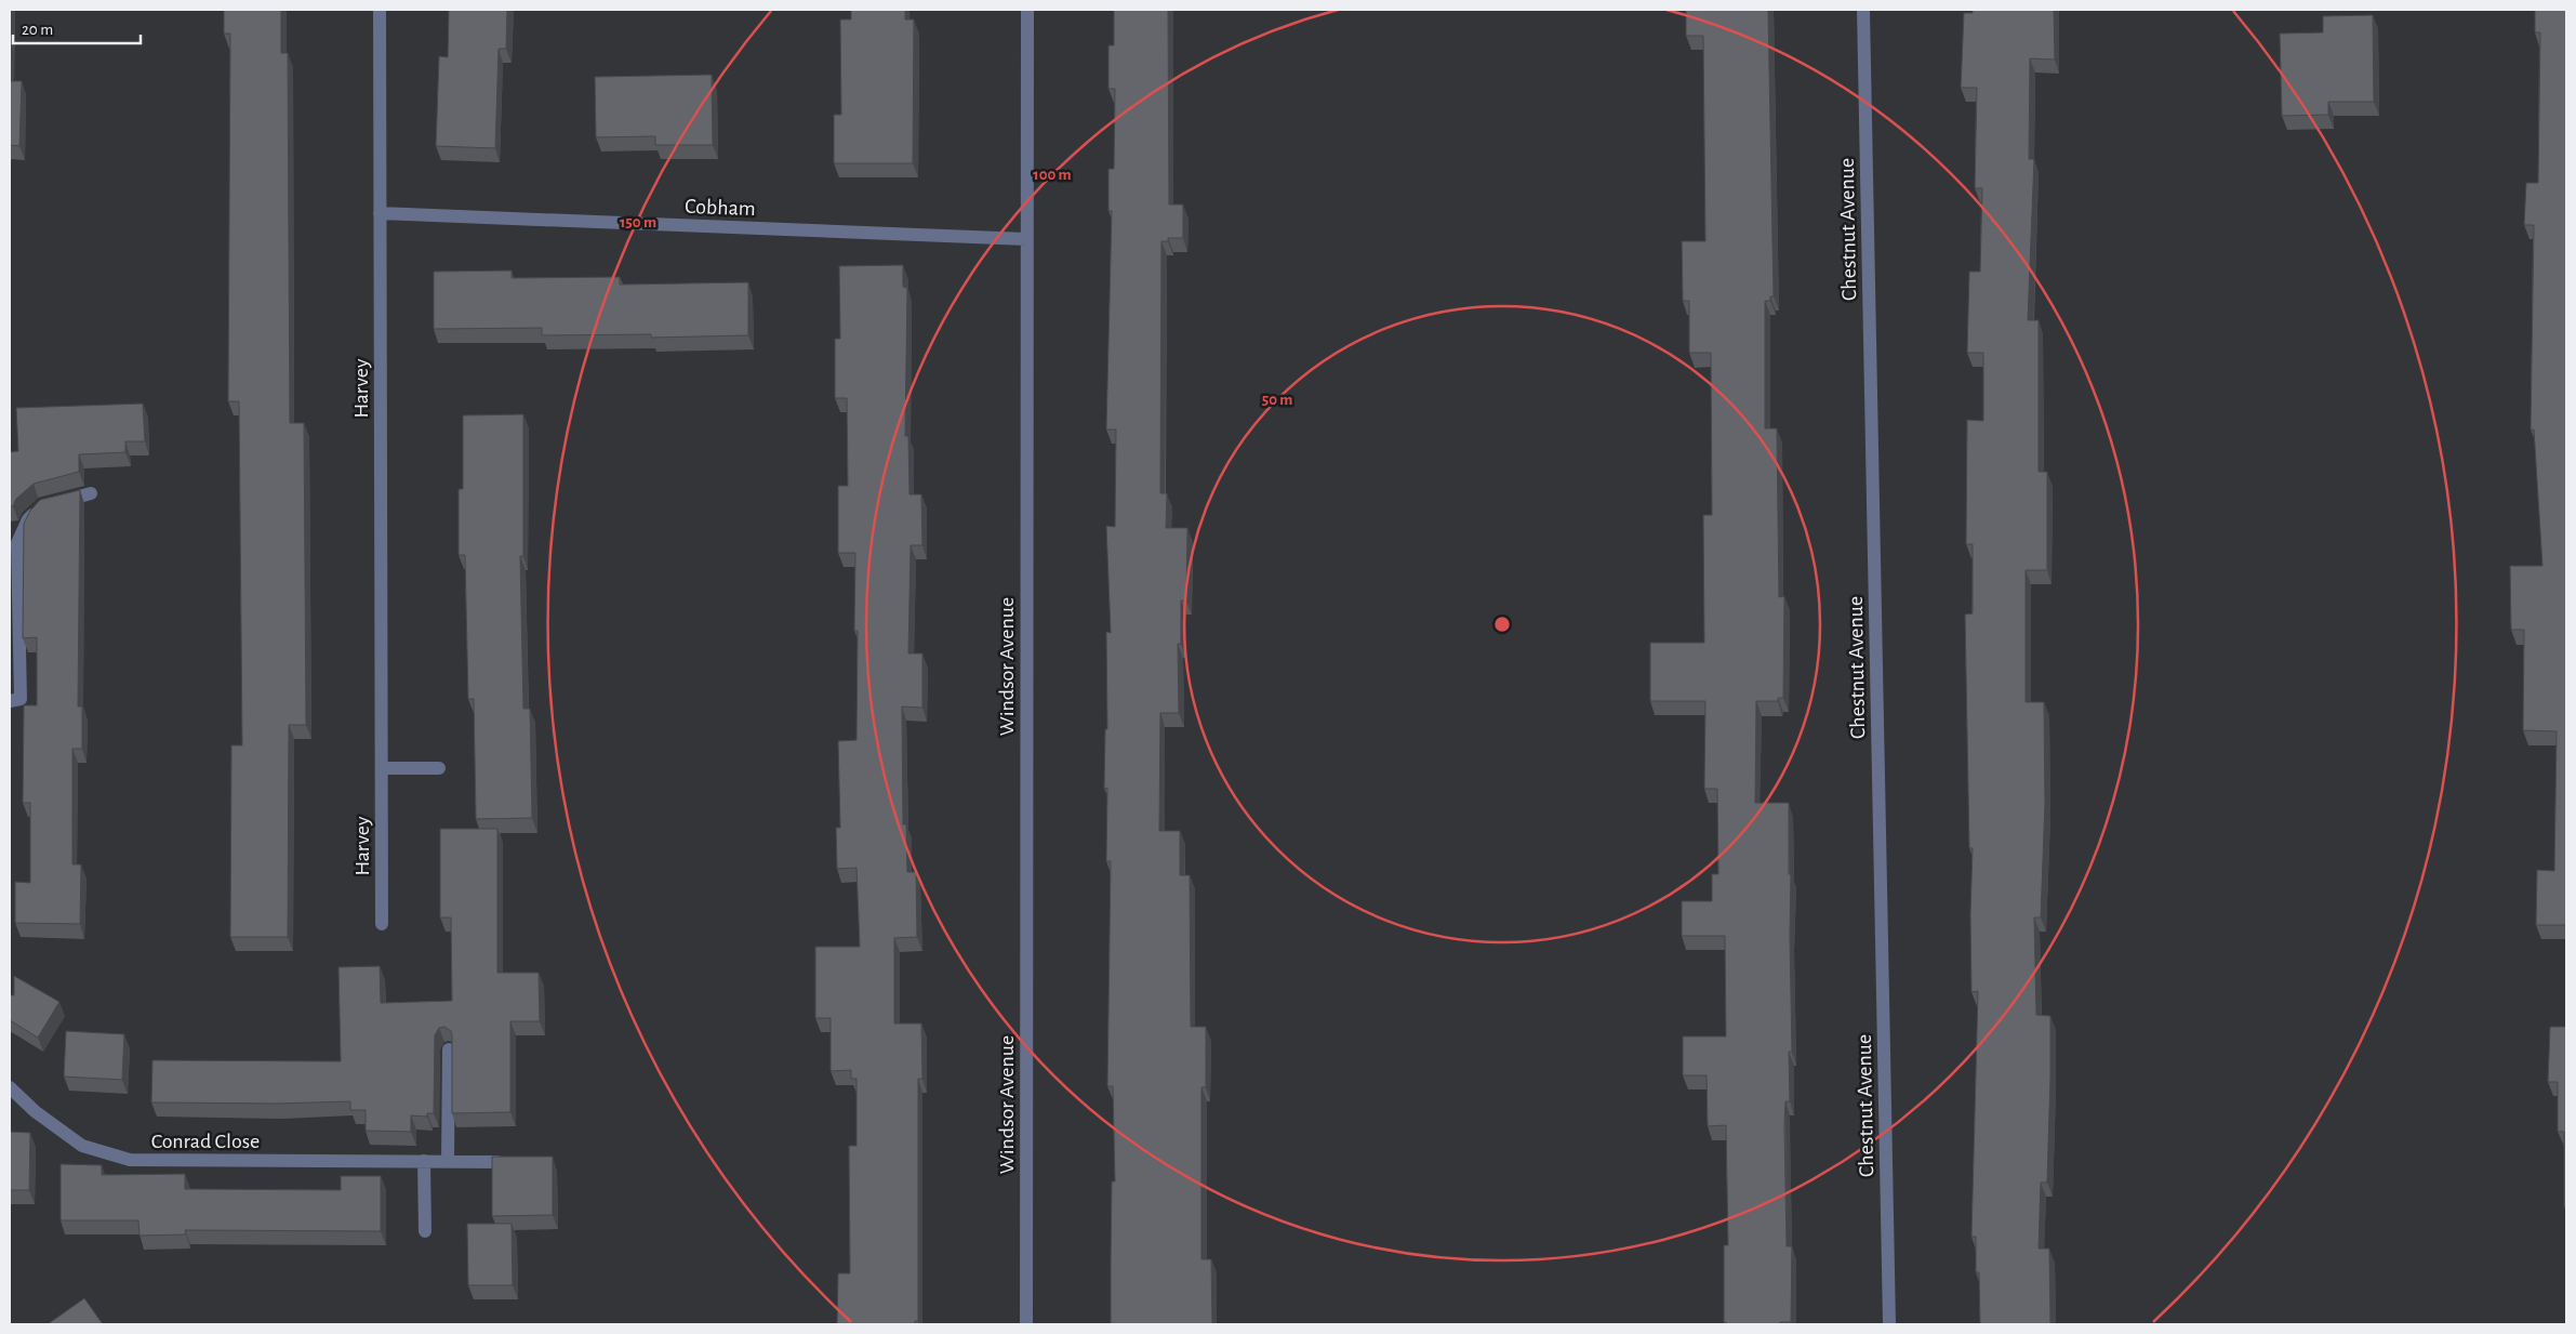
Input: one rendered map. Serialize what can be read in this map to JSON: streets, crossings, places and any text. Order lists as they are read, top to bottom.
{
  "streets": {
    "street": [
      "Cobham",
      "Chestnut Avenue",
      "Harvey",
      "Windsor Avenue",
      "Conrad Close"
    ]
  },
  "crossings": [
    ["Cobham", "Harvey"],
    ["Cobham", "Windsor Avenue"]
  ],
  "scale_bar": "20 m",
  "rings": ["100 m", "150 m", "50 m"]
}
